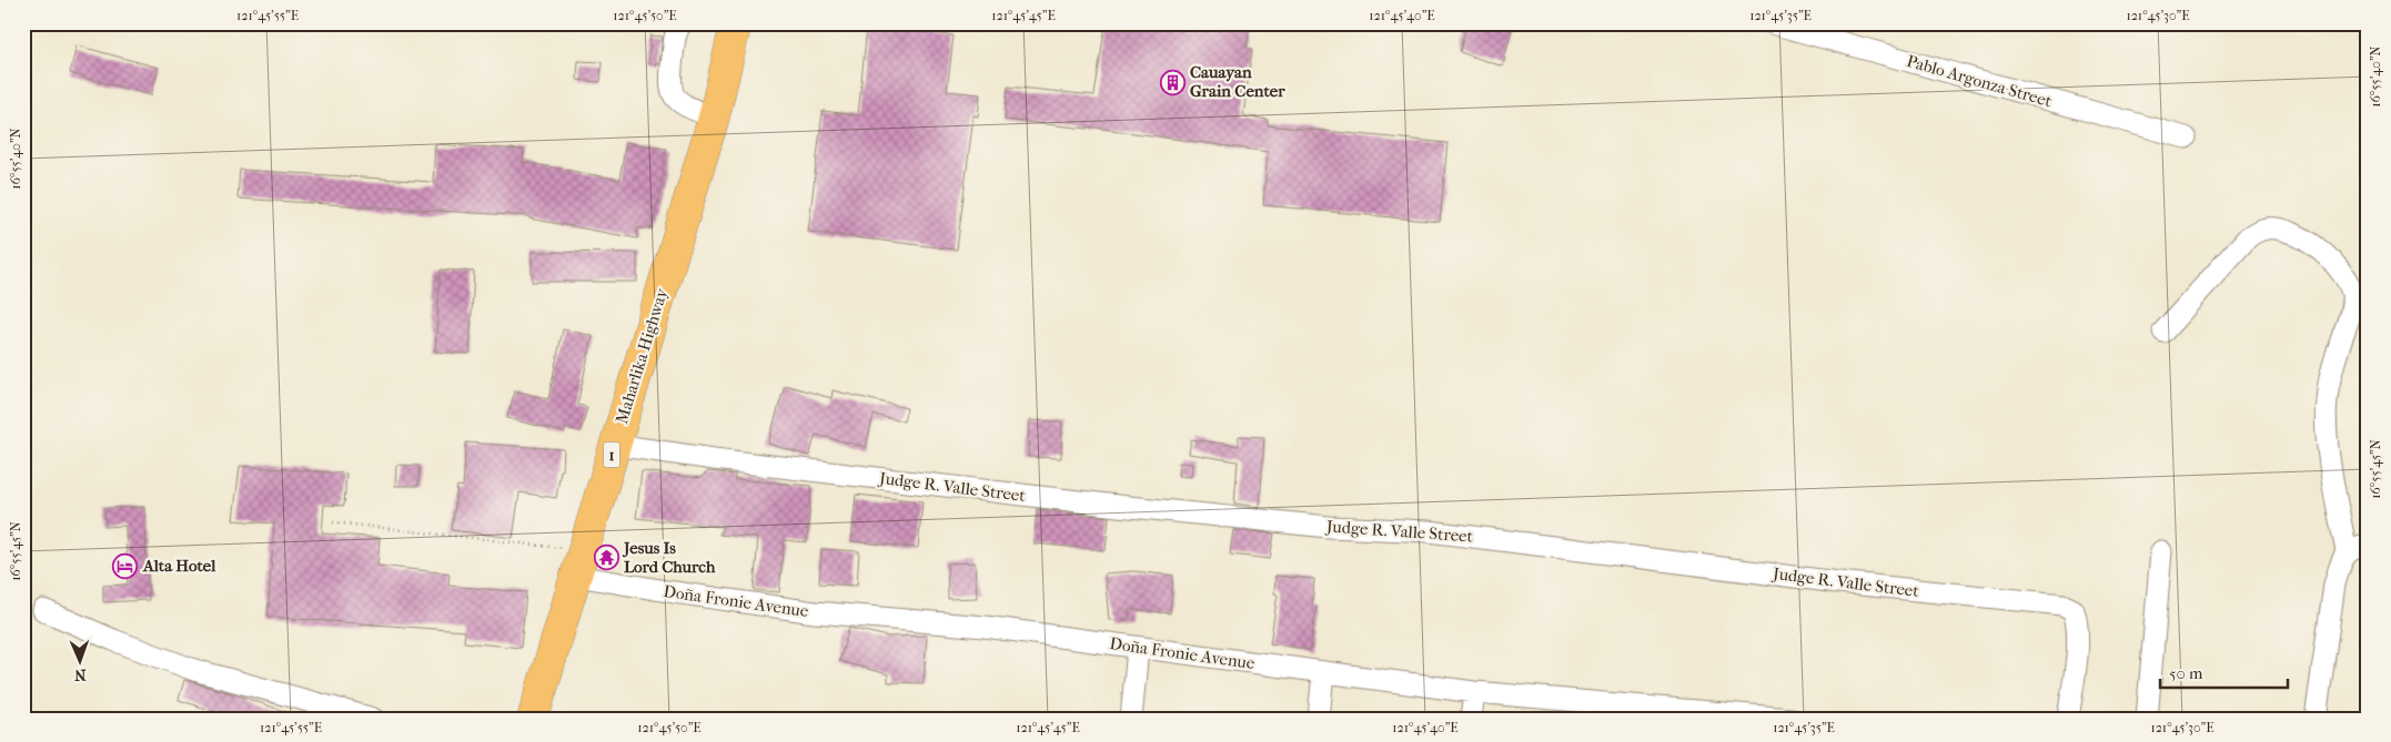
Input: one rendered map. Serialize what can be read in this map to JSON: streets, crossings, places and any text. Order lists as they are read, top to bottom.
{
  "streets": {
    "highway": ["Maharlika Highway", "1"],
    "street": ["Pablo Argonza Street", "Judge R. Valle Street", "Doña Fronie Avenue"]
  },
  "crossings": [
    ["Maharlika Highway", "Judge R. Valle Street"],
    ["Maharlika Highway", "Doña Fronie Avenue"]
  ],
  "places": {
    "building": ["Cauayan Grain Center"],
    "temple": ["Jesus Is Lord Church"],
    "hotel": ["Alta Hotel"]
  },
  "scale_bar": "50 m",
  "north": "bottom",
  "coordinates": [
    "121°45'55\"E",
    "121°45'50\"E",
    "121°45'45\"E",
    "121°45'40\"E",
    "121°45'35\"E",
    "121°45'30\"E",
    "16°55'40\"N",
    "16°55'45\"N"
  ]
}
